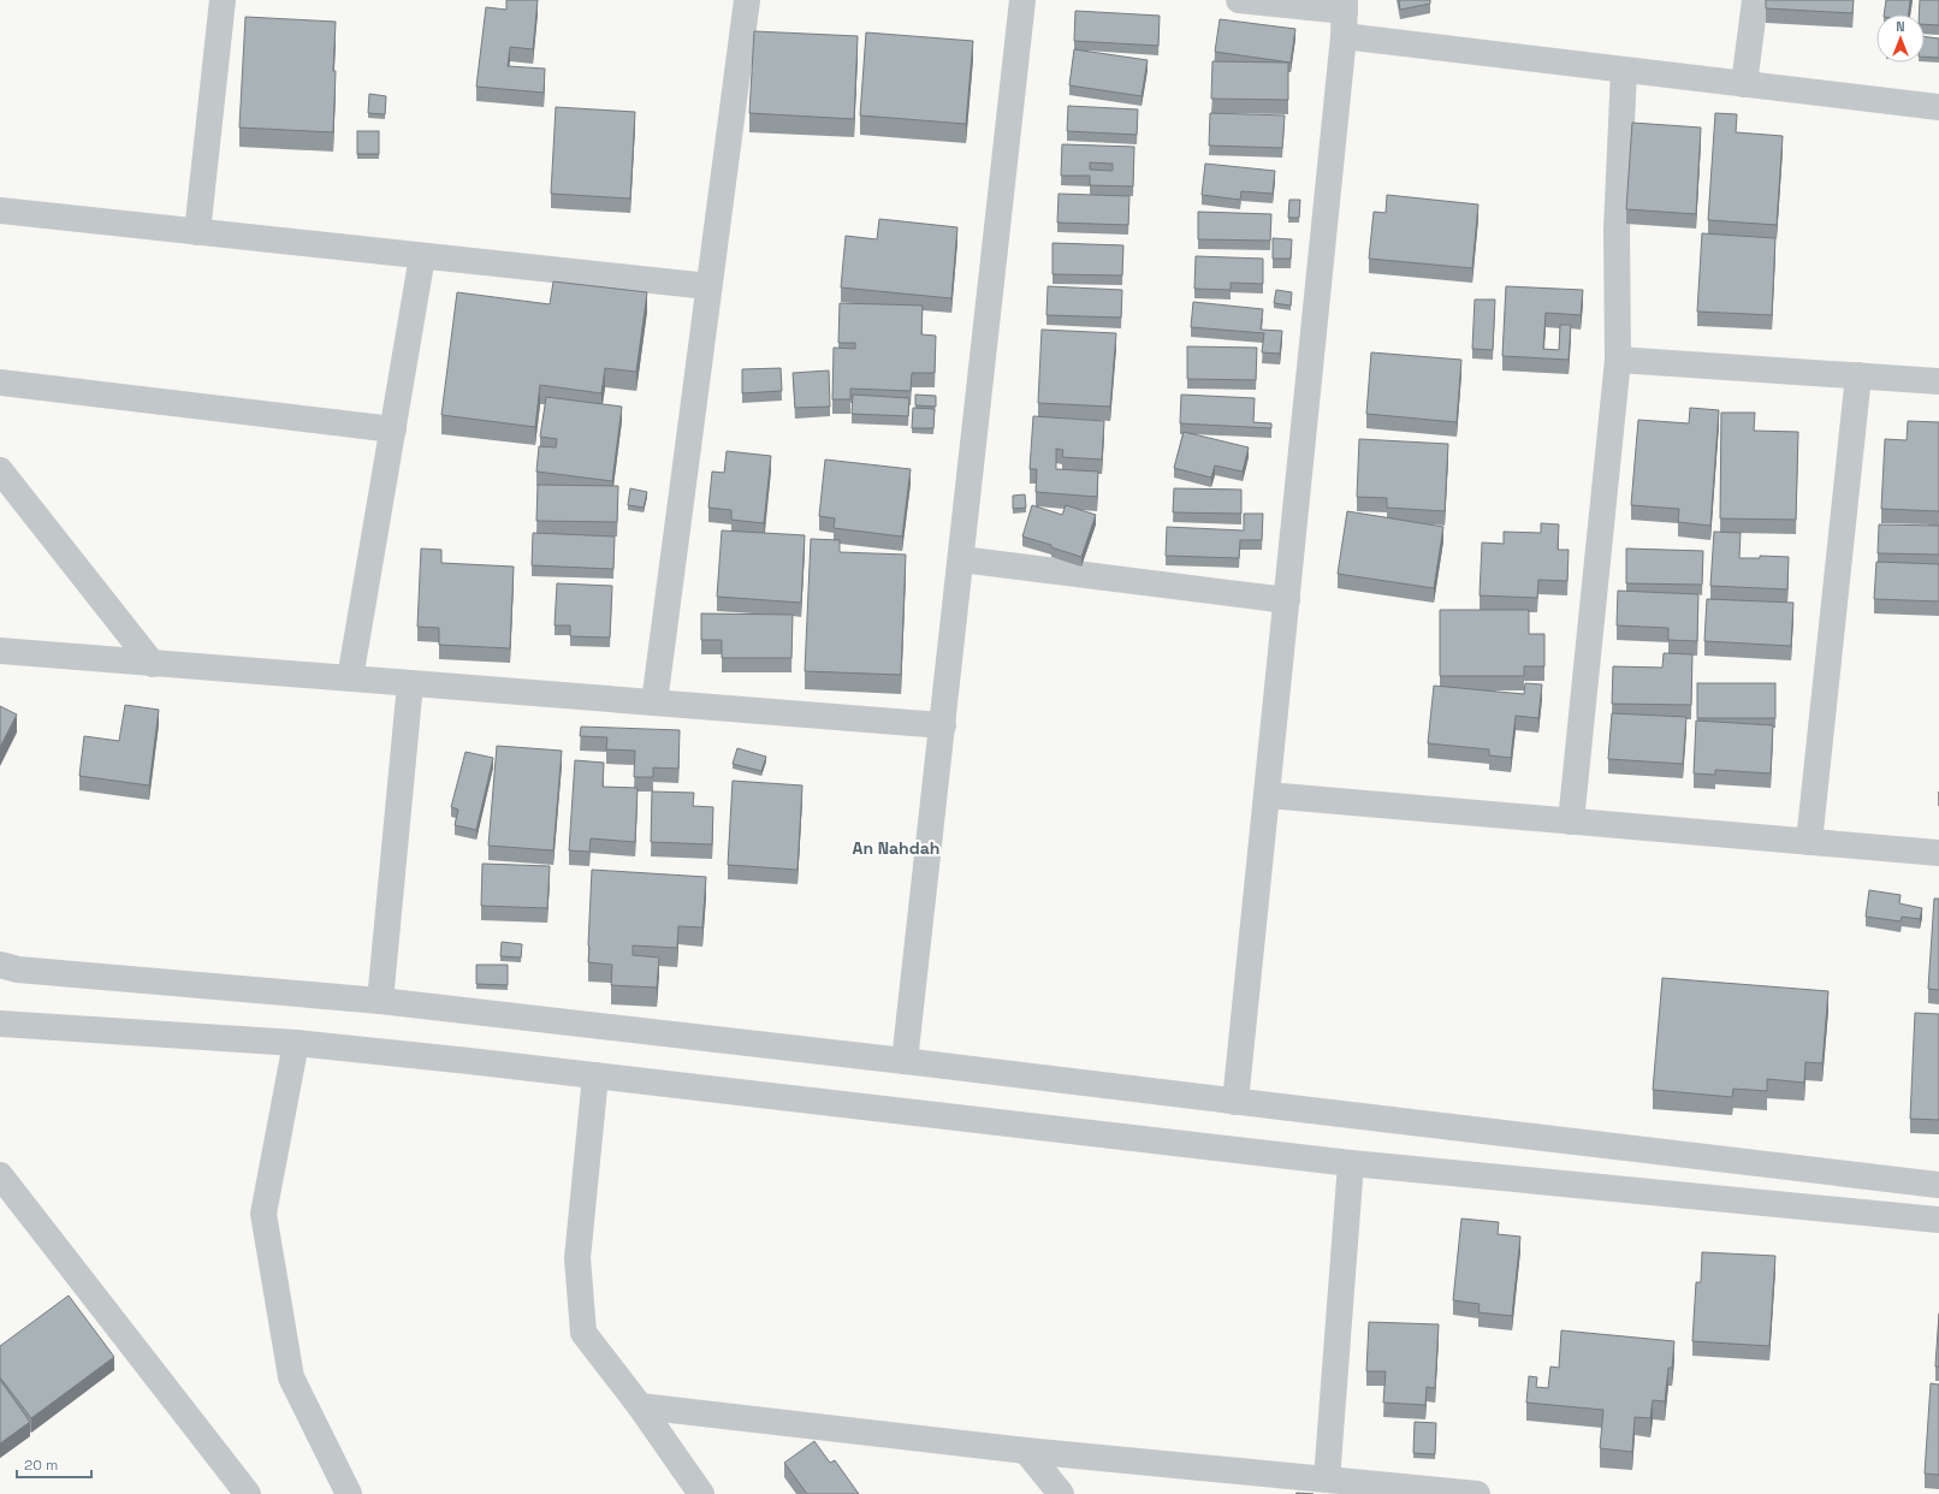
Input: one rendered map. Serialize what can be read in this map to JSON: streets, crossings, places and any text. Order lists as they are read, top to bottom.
{
  "districts": ["An Nahdah"],
  "scale_bar": "20 m",
  "north": "top"
}
